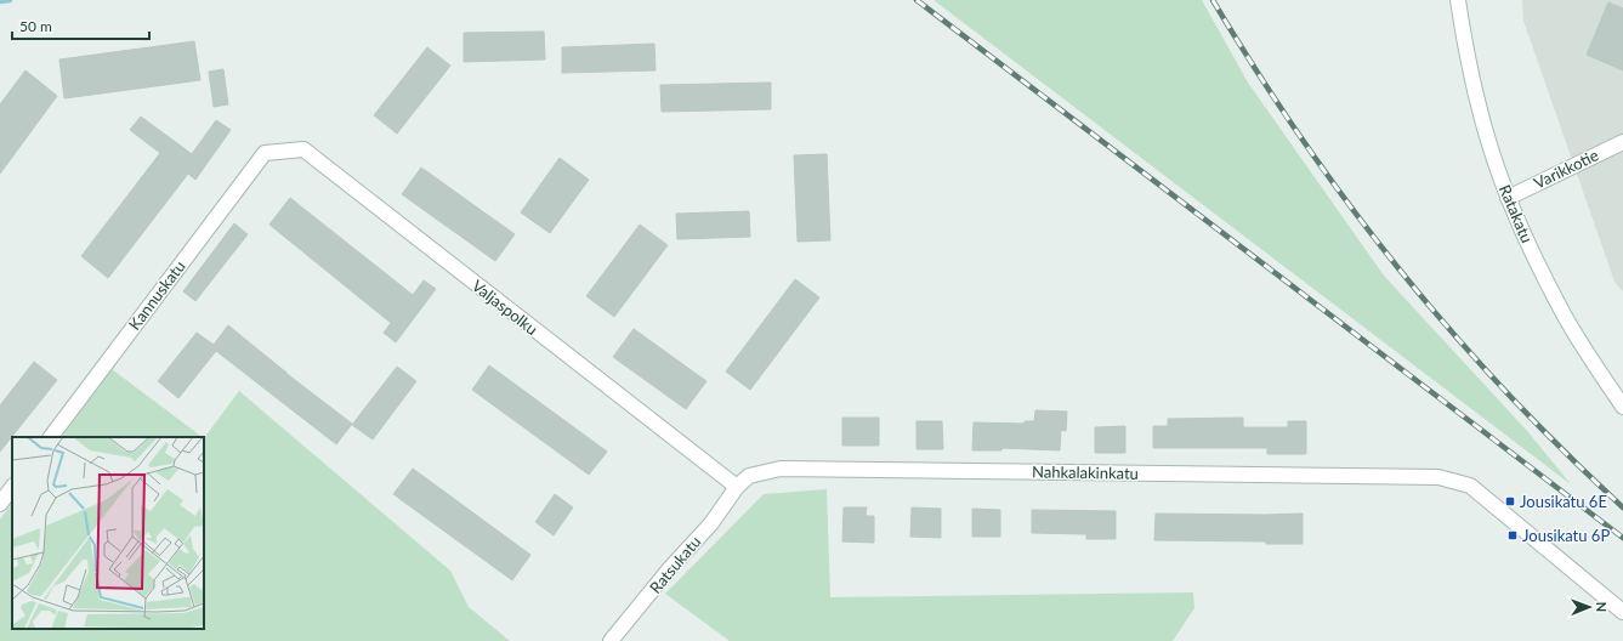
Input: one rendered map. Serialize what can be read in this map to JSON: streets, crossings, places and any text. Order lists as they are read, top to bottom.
{
  "streets": {
    "street": [
      "Varikkotie",
      "Ratakatu",
      "Kannuskatu",
      "Valjaspolku",
      "Nahkalakinkatu",
      "Ratsukatu"
    ]
  },
  "crossings": [
    ["Varikkotie", "Ratakatu"],
    ["Kannuskatu", "Valjaspolku"],
    ["Valjaspolku", "Nahkalakinkatu"],
    ["Valjaspolku", "Ratsukatu"],
    ["Nahkalakinkatu", "Ratsukatu"]
  ],
  "places": {
    "transit": ["Jousikatu 6E", "Jousikatu 6P"]
  },
  "scale_bar": "50 m",
  "north": "right"
}
